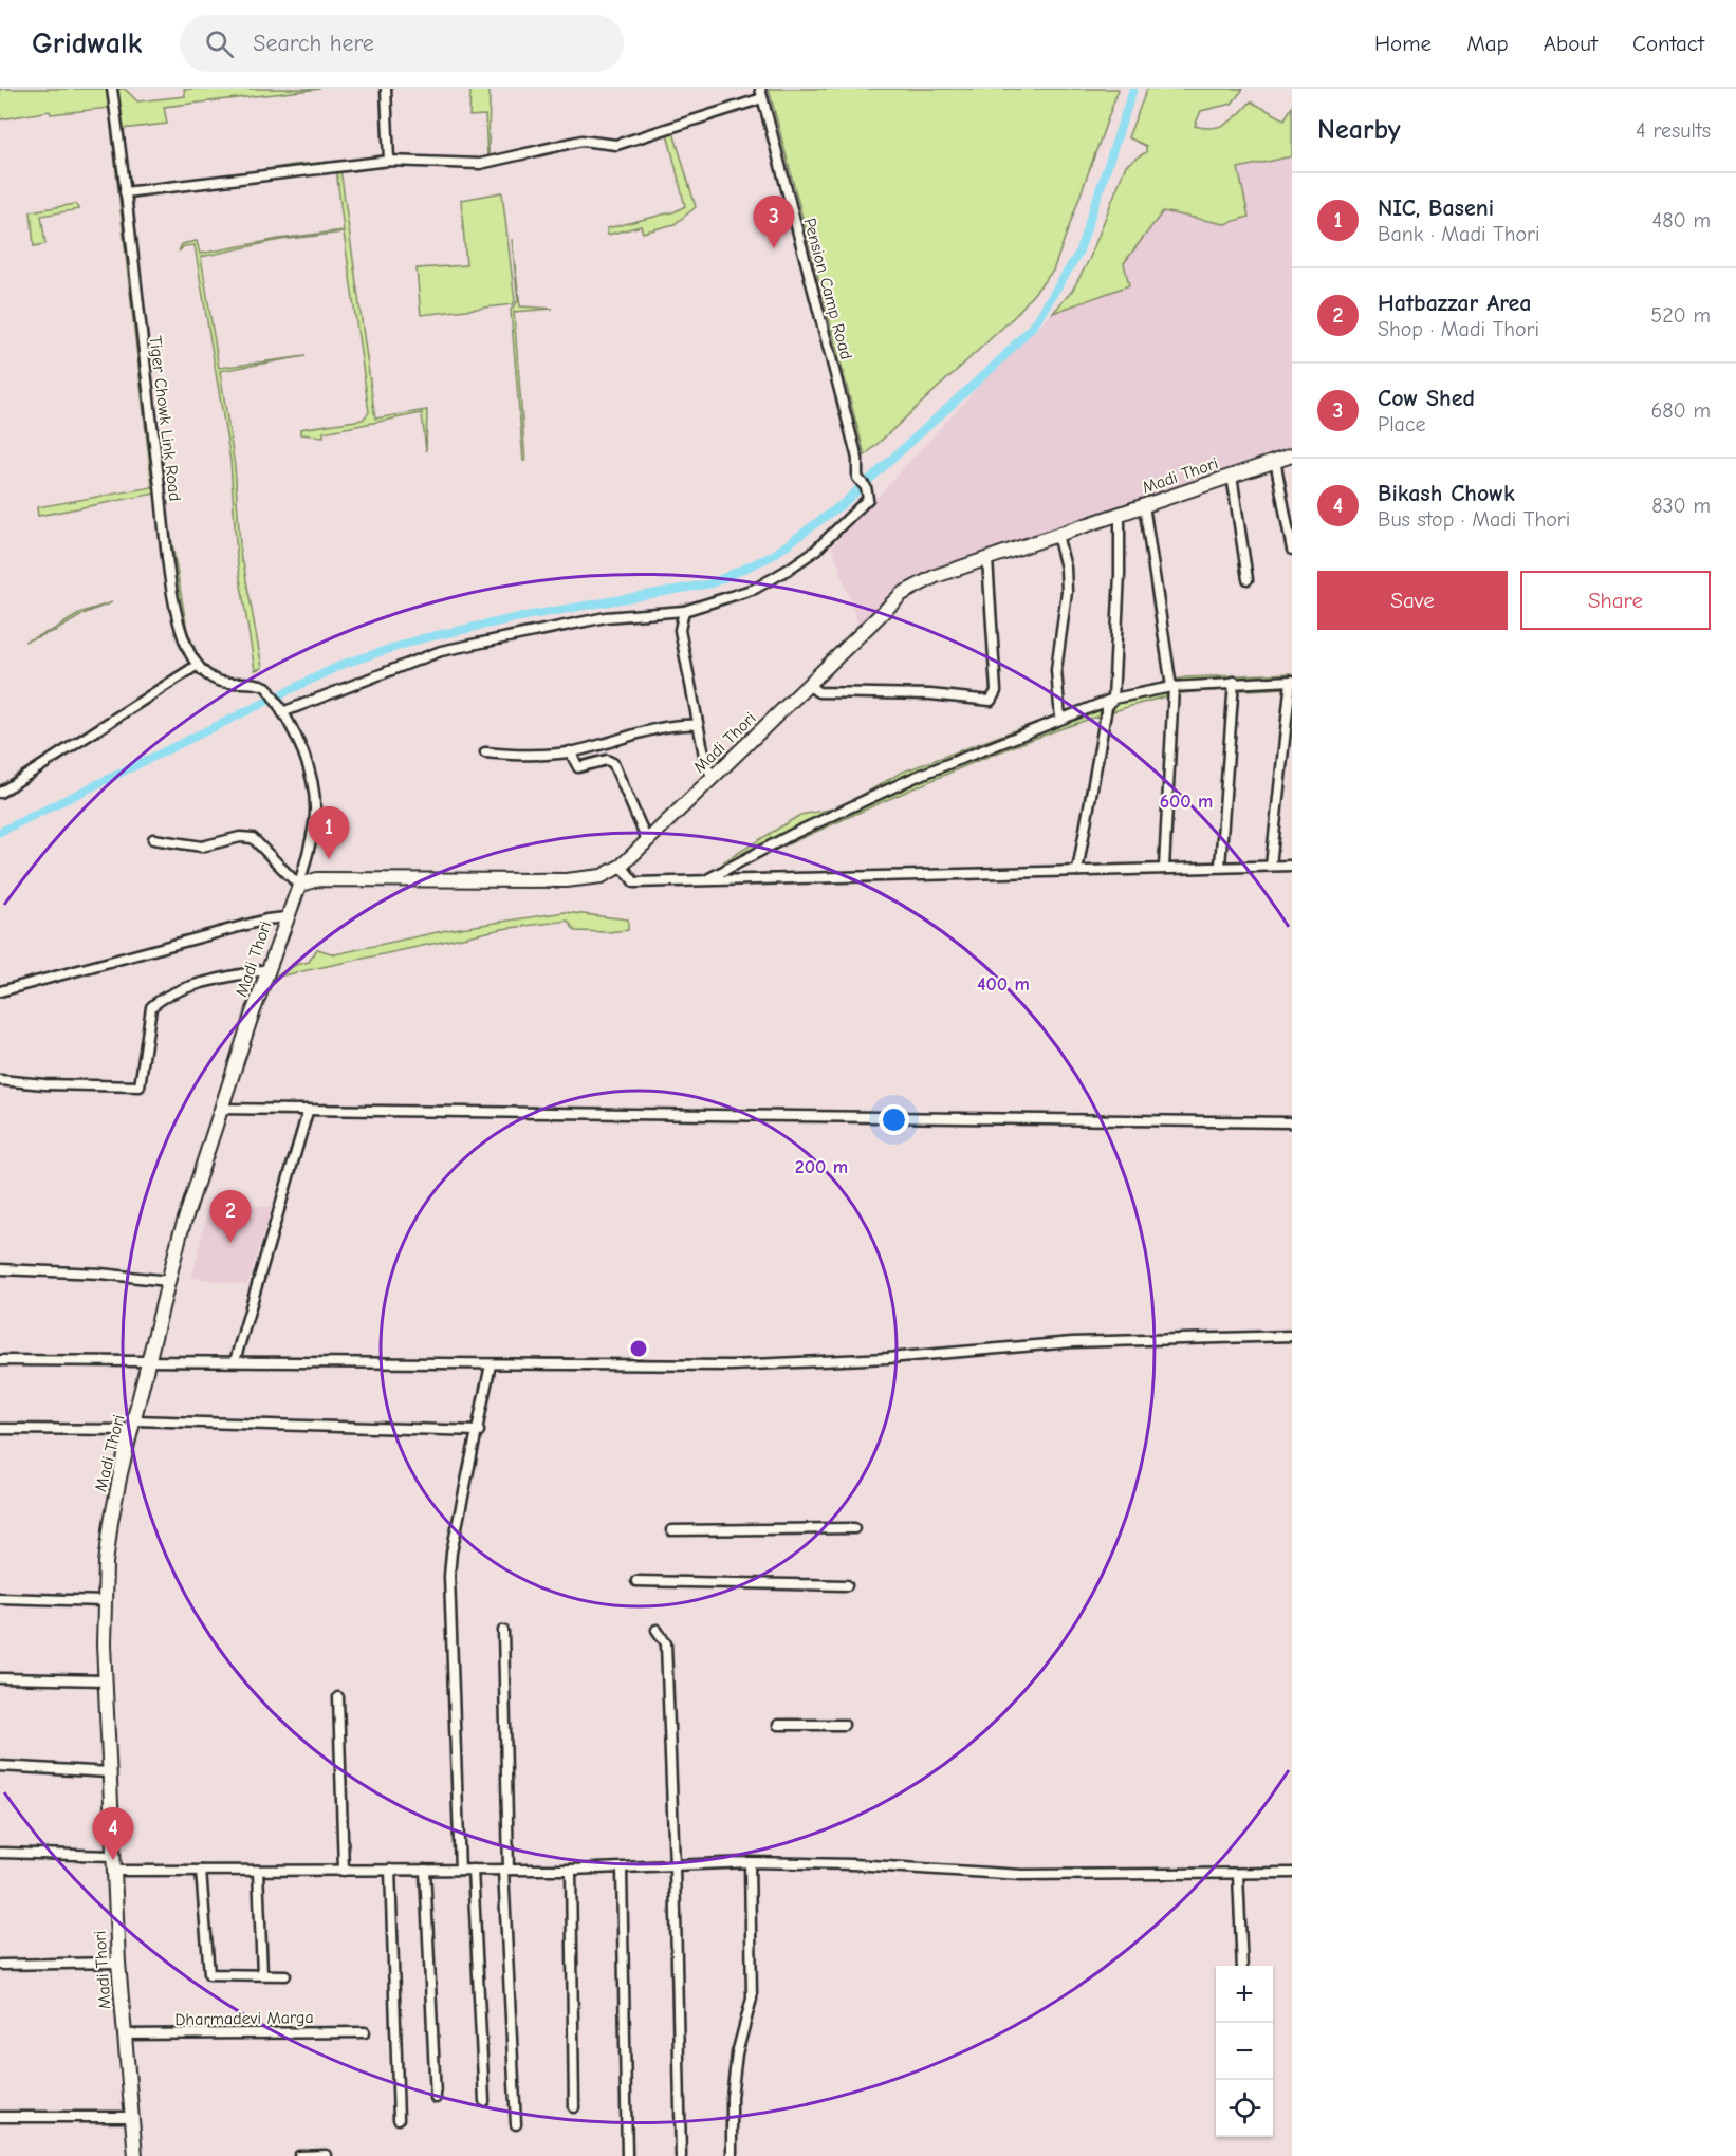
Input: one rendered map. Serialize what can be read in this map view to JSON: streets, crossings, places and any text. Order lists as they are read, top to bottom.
{
  "streets": {
    "main road": ["Madi Thori"],
    "street": ["Pension Camp Road", "Tiger Chowk Link Road", "Dharmadevi Marga"]
  },
  "crossings": [
    ["Madi Thori", "Dharmadevi Marga"]
  ],
  "page": {
    "header": "Gridwalk",
    "search": "Search here",
    "nav": [
      "Home",
      "Map",
      "About",
      "Contact"
    ],
    "heading": ["Nearby", "4 results"],
    "list": [
      {
        "mark": "1",
        "name": "NIC, Baseni",
        "note": "Bank · Madi Thori",
        "value": "480 m"
      },
      {
        "mark": "2",
        "name": "Hatbazzar Area",
        "note": "Shop · Madi Thori",
        "value": "520 m"
      },
      {
        "mark": "3",
        "name": "Cow Shed",
        "note": "Place",
        "value": "680 m"
      },
      {
        "mark": "4",
        "name": "Bikash Chowk",
        "note": "Bus stop · Madi Thori",
        "value": "830 m"
      }
    ],
    "pins": [
      "3",
      "1",
      "2",
      "4"
    ],
    "buttons": ["Save", "Share"],
    "map_buttons": ["+", "−"]
  },
  "rings": ["600 m", "400 m", "200 m"]
}
